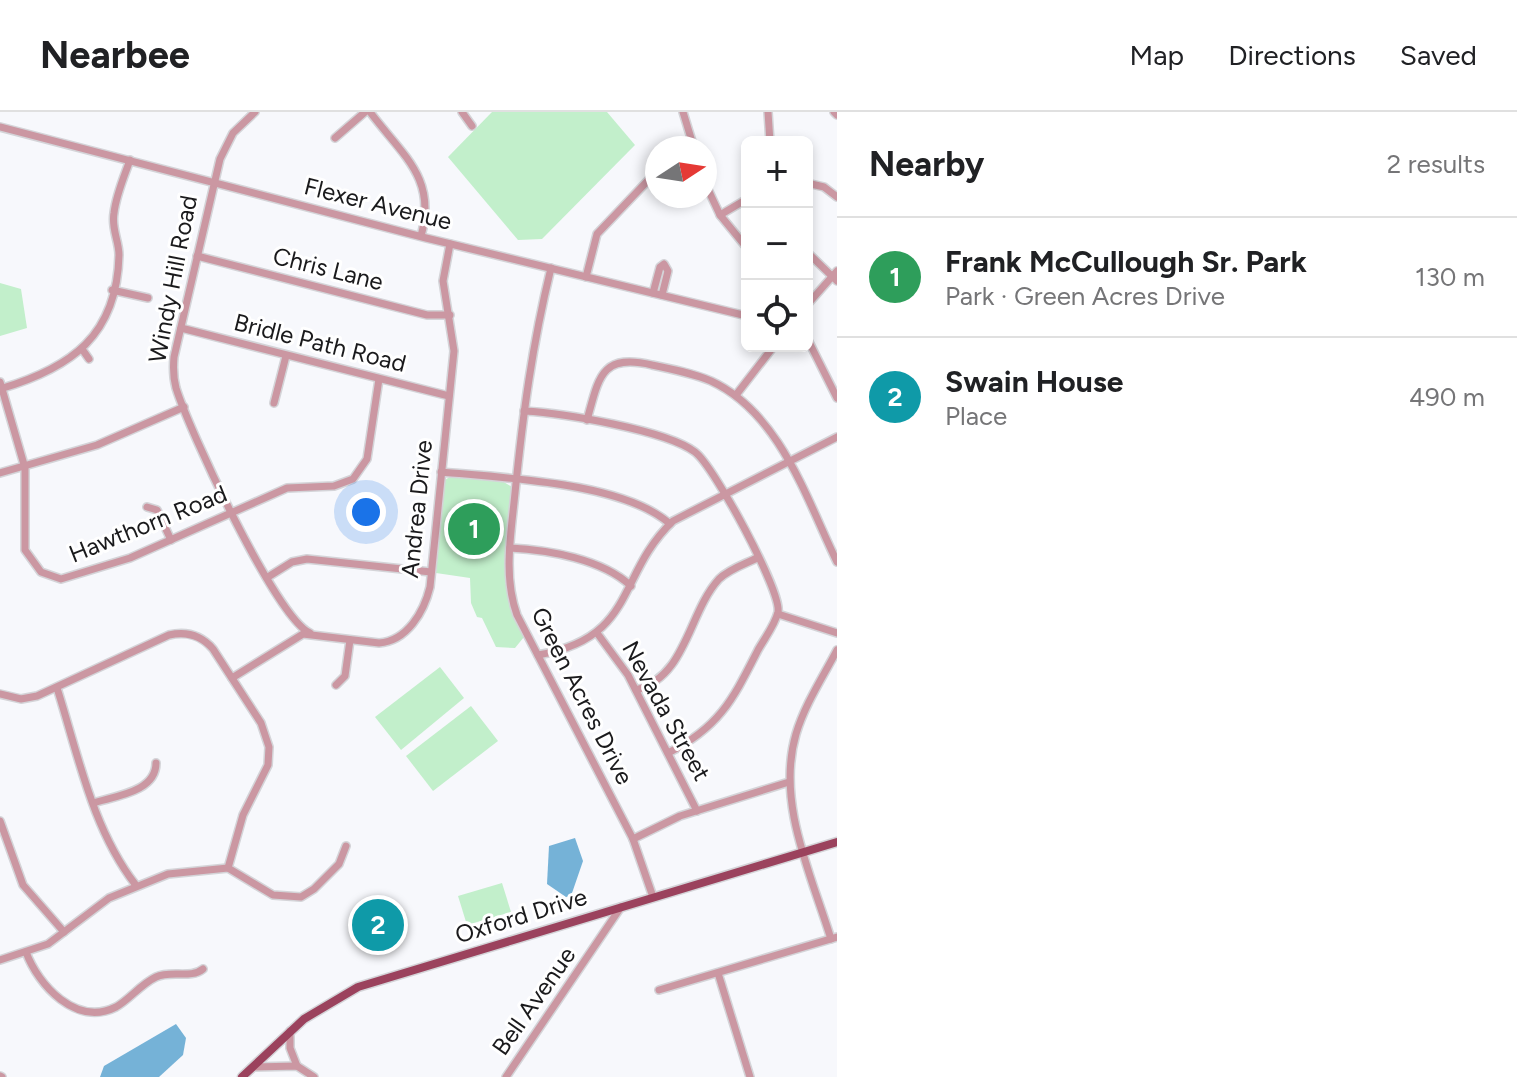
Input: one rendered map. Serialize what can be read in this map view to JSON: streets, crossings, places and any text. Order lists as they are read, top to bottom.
{
  "streets": {
    "main road": ["Oxford Drive"],
    "street": [
      "Flexer Avenue",
      "Chris Lane",
      "Windy Hill Road",
      "Bridle Path Road",
      "Andrea Drive",
      "Hawthorn Road",
      "Green Acres Drive",
      "Nevada Street",
      "Bell Avenue"
    ]
  },
  "crossings": [
    ["Flexer Avenue", "Windy Hill Road"],
    ["Flexer Avenue", "Andrea Drive"],
    ["Flexer Avenue", "Green Acres Drive"],
    ["Chris Lane", "Windy Hill Road"],
    ["Chris Lane", "Andrea Drive"],
    ["Windy Hill Road", "Bridle Path Road"],
    ["Windy Hill Road", "Andrea Drive"],
    ["Windy Hill Road", "Hawthorn Road"],
    ["Bridle Path Road", "Andrea Drive"],
    ["Bridle Path Road", "Hawthorn Road"],
    ["Green Acres Drive", "Oxford Drive"],
    ["Oxford Drive", "Bell Avenue"]
  ],
  "north": "right",
  "page": {
    "header": "Nearbee",
    "nav": ["Map", "Directions", "Saved"],
    "heading": ["Nearby", "2 results"],
    "map_buttons": ["+", "−"],
    "list": [
      {
        "mark": "1",
        "name": "Frank McCullough Sr. Park",
        "note": "Park · Green Acres Drive",
        "value": "130 m"
      },
      {
        "mark": "2",
        "name": "Swain House",
        "note": "Place",
        "value": "490 m"
      }
    ],
    "pins": ["1", "2"]
  }
}
